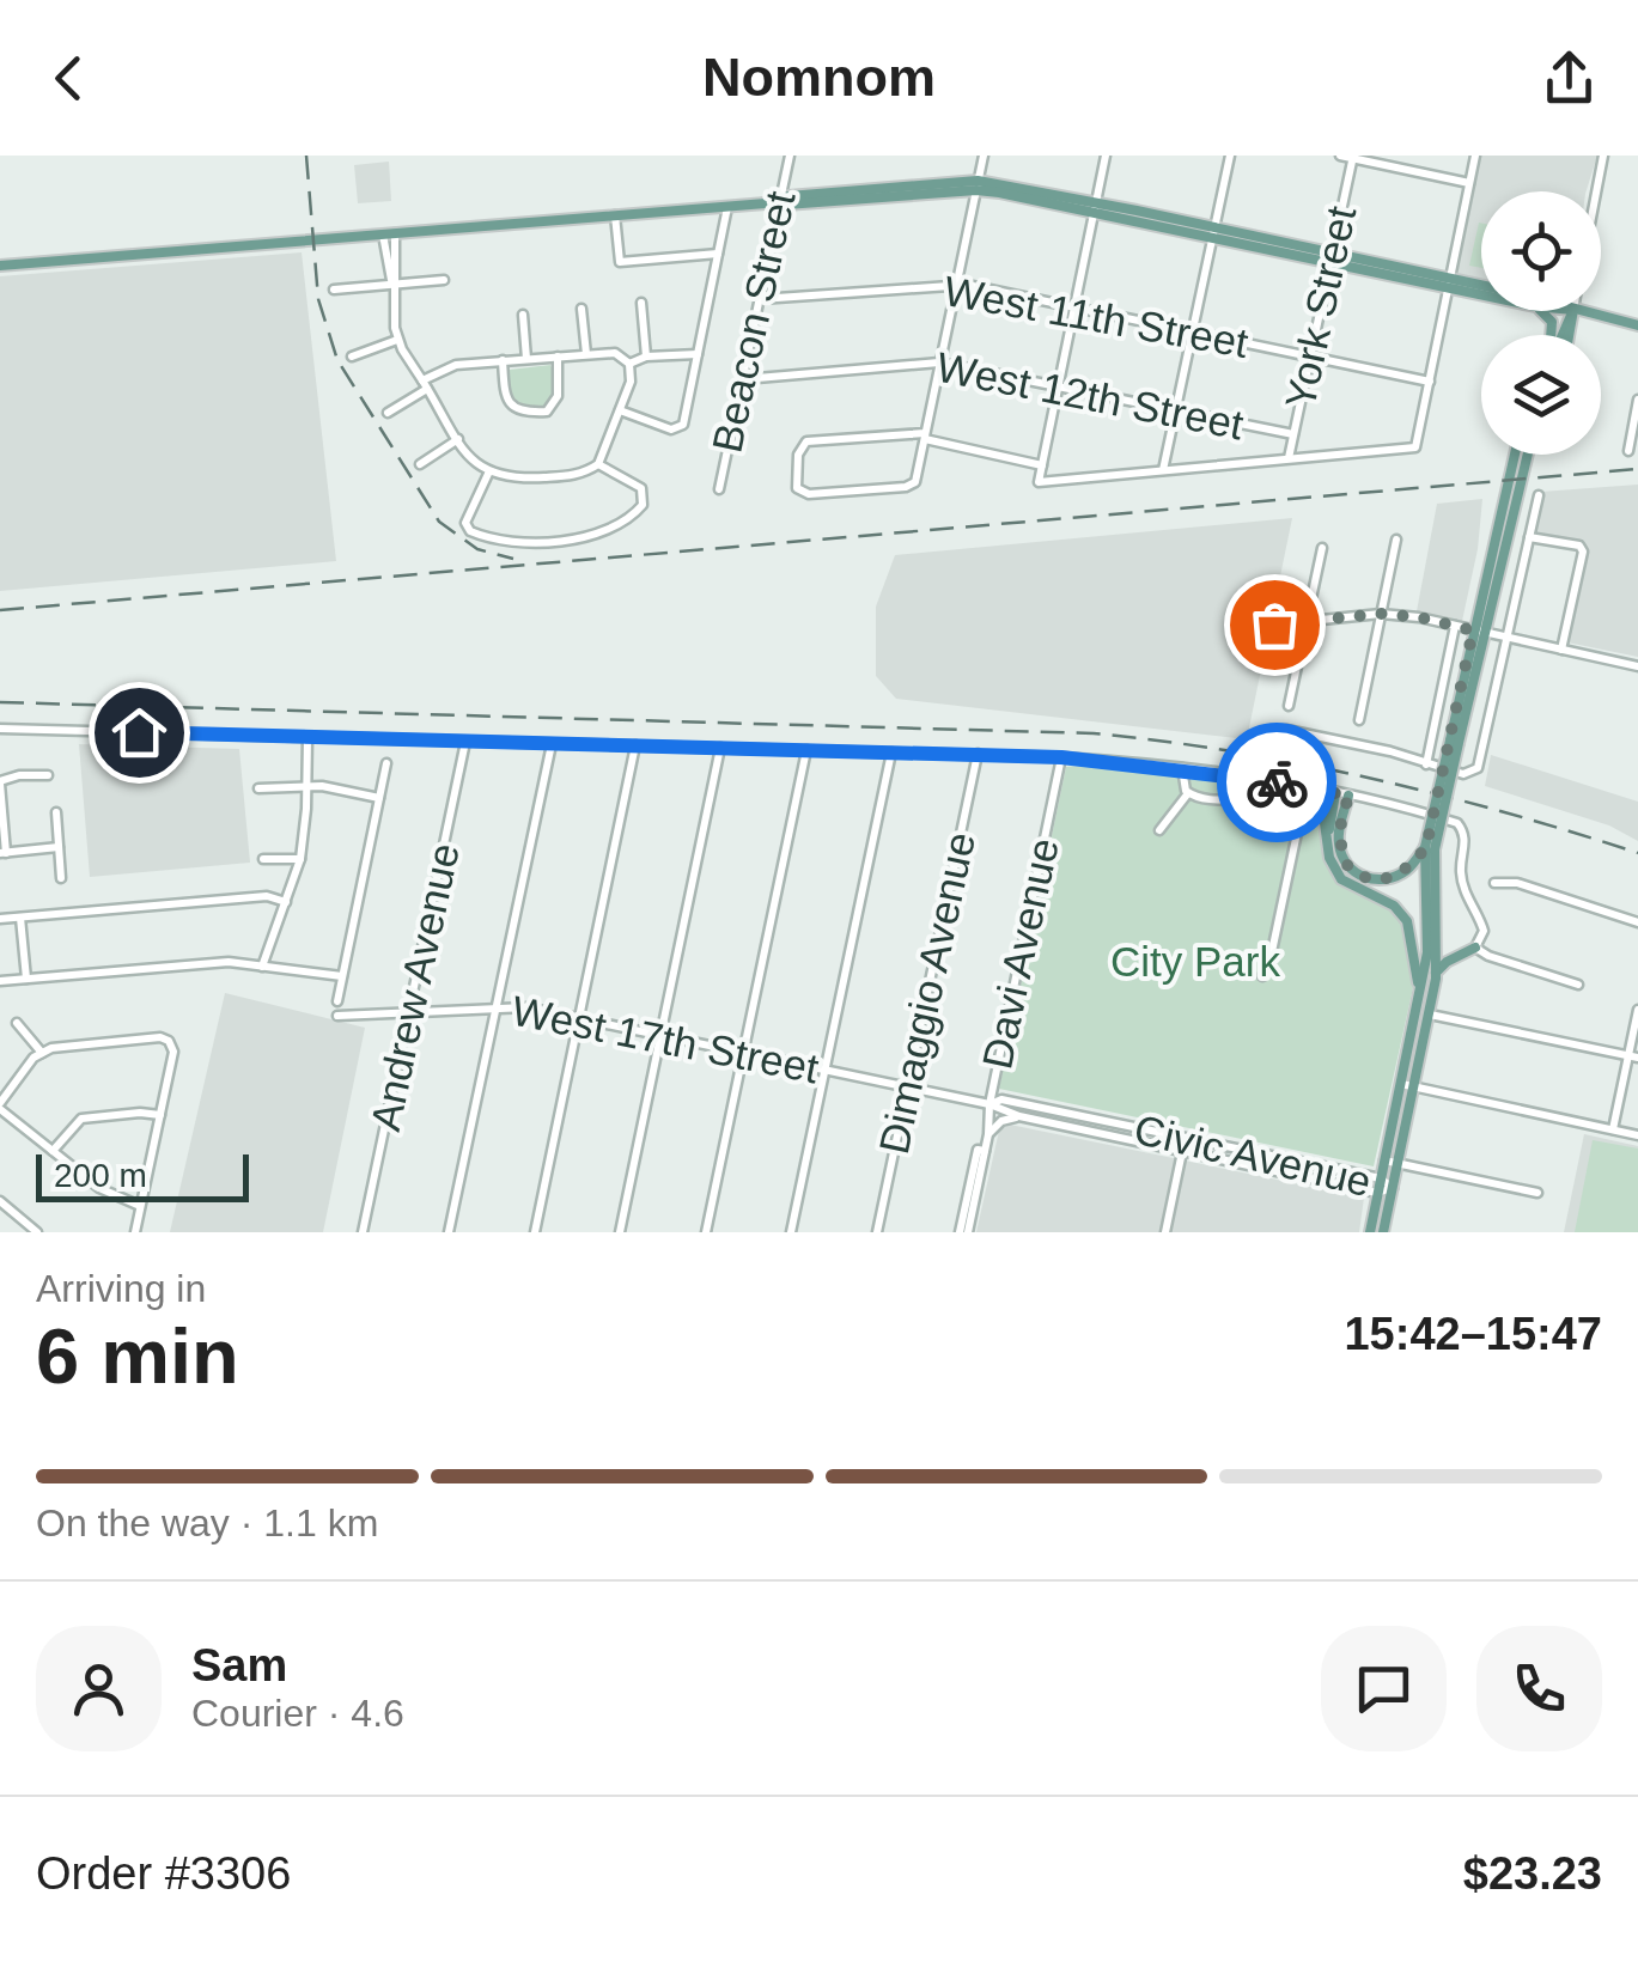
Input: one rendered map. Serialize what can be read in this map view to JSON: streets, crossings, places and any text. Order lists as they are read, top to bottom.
{
  "streets": {
    "street": [
      "York Street",
      "West 11th Street",
      "Beacon Street",
      "West 12th Street",
      "Davi Avenue",
      "Andrew Avenue",
      "Dimaggio Avenue",
      "West 17th Street",
      "Civic Avenue"
    ]
  },
  "crossings": [
    ["York Street", "West 11th Street"],
    ["York Street", "West 12th Street"],
    ["West 11th Street", "Beacon Street"],
    ["Beacon Street", "West 12th Street"],
    ["Davi Avenue", "West 17th Street"],
    ["Davi Avenue", "Civic Avenue"],
    ["Andrew Avenue", "West 17th Street"],
    ["Dimaggio Avenue", "West 17th Street"],
    ["West 17th Street", "Civic Avenue"]
  ],
  "parks": ["City Park"],
  "scale_bar": "200 m",
  "page": {
    "header": "Nomnom",
    "scale": "200 m",
    "heading": ["6 min", "Arriving in", "15:42–15:47"],
    "panel": [
      "Sam",
      "Courier · 4.6",
      "Order #3306",
      "$23.23"
    ],
    "bar": "On the way · 1.1 km"
  }
}
